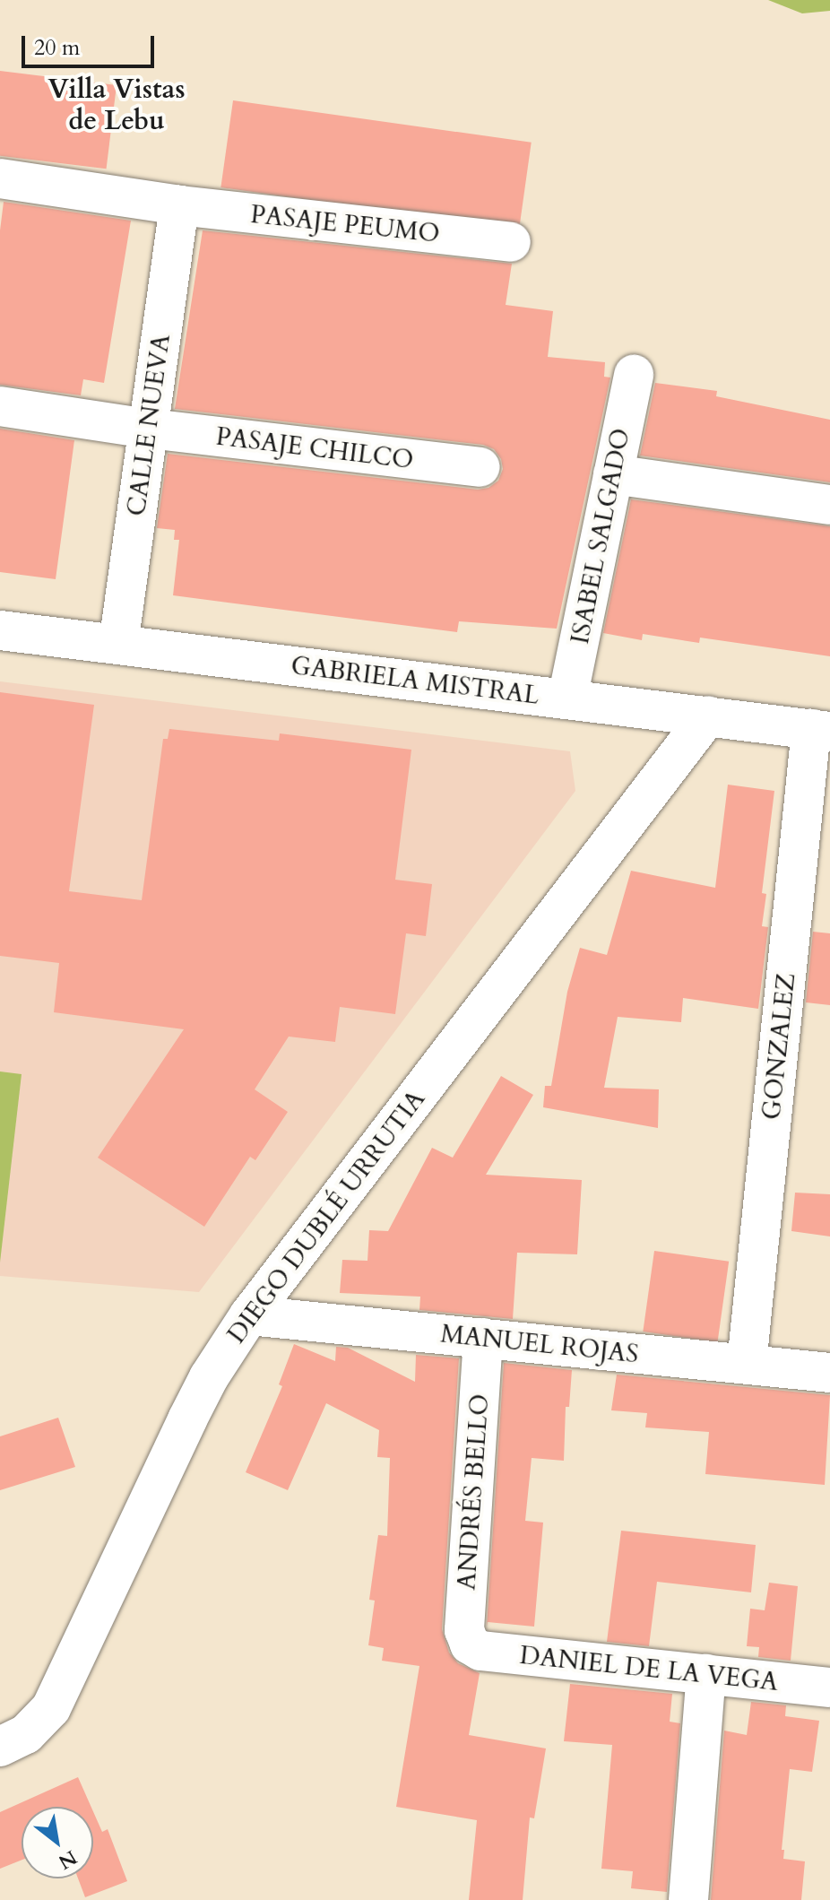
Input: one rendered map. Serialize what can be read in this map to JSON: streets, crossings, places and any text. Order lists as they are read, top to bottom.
{
  "streets": {
    "street": [
      "PASAJE PEUMO",
      "CALLE NUEVA",
      "PASAJE CHILCO",
      "ISABEL SALGADO",
      "GABRIELA MISTRAL",
      "GONZALEZ",
      "DIEGO DUBLÉ URRUTIA",
      "MANUEL ROJAS",
      "ANDRÉS BELLO",
      "DANIEL DE LA VEGA"
    ]
  },
  "crossings": [
    ["PASAJE PEUMO", "CALLE NUEVA"],
    ["CALLE NUEVA", "PASAJE CHILCO"],
    ["CALLE NUEVA", "GABRIELA MISTRAL"],
    ["ISABEL SALGADO", "GABRIELA MISTRAL"],
    ["GABRIELA MISTRAL", "GONZALEZ"],
    ["GABRIELA MISTRAL", "DIEGO DUBLÉ URRUTIA"],
    ["GONZALEZ", "MANUEL ROJAS"],
    ["DIEGO DUBLÉ URRUTIA", "MANUEL ROJAS"],
    ["MANUEL ROJAS", "ANDRÉS BELLO"],
    ["ANDRÉS BELLO", "DANIEL DE LA VEGA"]
  ],
  "districts": ["Villa Vistas de Lebu"],
  "scale_bar": "20 m",
  "north": "bottom right"
}
